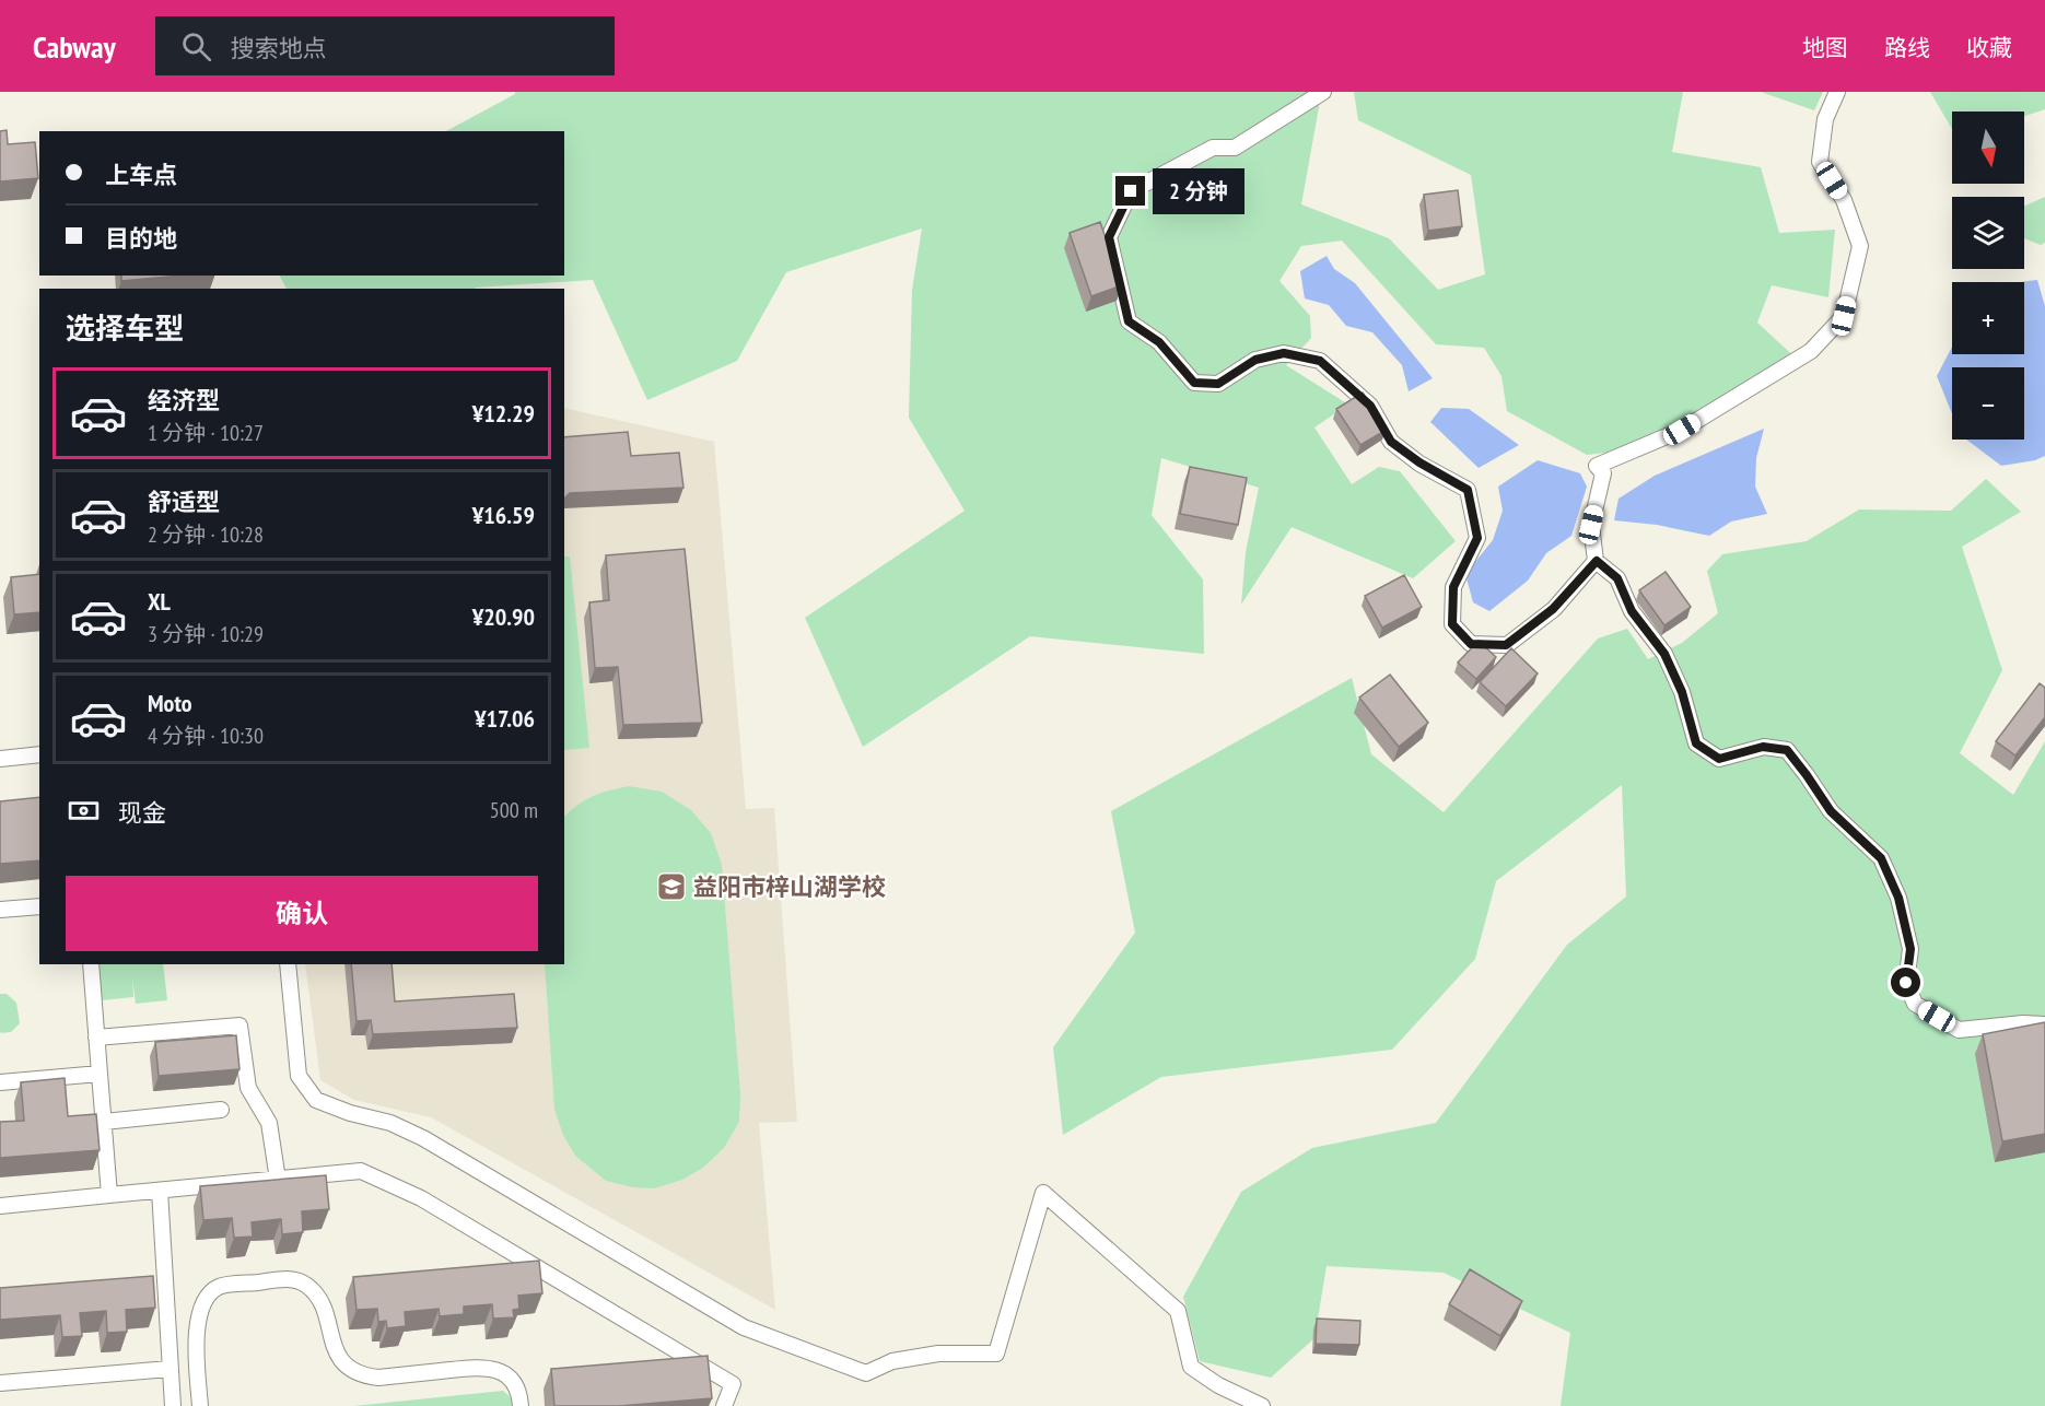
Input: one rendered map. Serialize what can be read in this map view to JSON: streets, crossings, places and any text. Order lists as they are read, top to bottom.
{
  "places": {
    "school or university": ["益阳市梓山湖学校"]
  },
  "north": "bottom",
  "page": {
    "header": "Cabway",
    "search": "搜索地点",
    "nav": ["地图", "路线", "收藏"],
    "map_buttons": ["+", "−"],
    "banner": ["上车点", "目的地"],
    "bubble": "2 分钟",
    "heading": "选择车型",
    "list": [
      {
        "name": "经济型",
        "note": "1 分钟 · 10:27",
        "value": "¥12.29"
      },
      {
        "name": "舒适型",
        "note": "2 分钟 · 10:28",
        "value": "¥16.59"
      },
      {
        "name": "XL",
        "note": "3 分钟 · 10:29",
        "value": "¥20.90"
      },
      {
        "name": "Moto",
        "note": "4 分钟 · 10:30",
        "value": "¥17.06"
      }
    ],
    "pay": ["现金", "500 m"],
    "buttons": "确认"
  }
}
